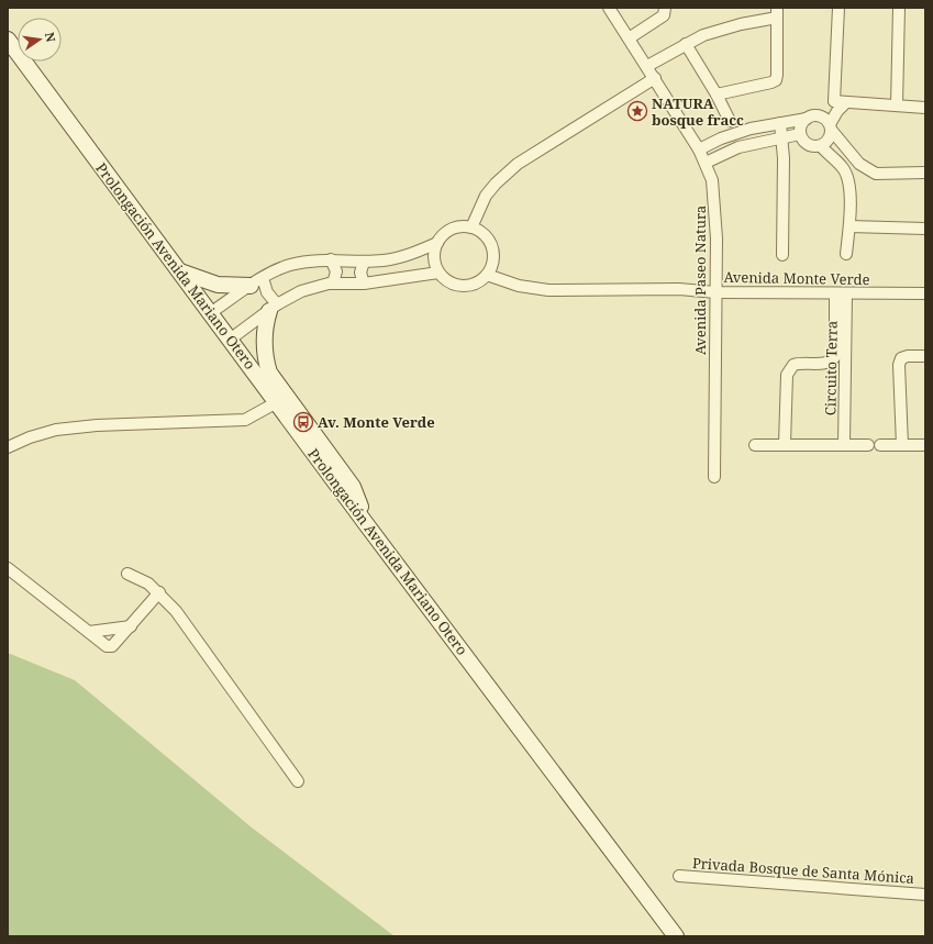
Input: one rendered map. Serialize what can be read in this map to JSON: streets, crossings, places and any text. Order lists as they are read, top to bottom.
{
  "streets": {
    "street": [
      "Prolongación Avenida Mariano Otero",
      "Avenida Monte Verde",
      "Avenida Paseo Natura",
      "Circuito Terra",
      "Privada Bosque de Santa Mónica"
    ]
  },
  "crossings": [
    ["Avenida Monte Verde", "Avenida Paseo Natura"],
    ["Avenida Monte Verde", "Circuito Terra"]
  ],
  "places": {
    "place": ["NATURA bosque fracc"],
    "bus stop": ["Av. Monte Verde"]
  },
  "north": "right"
}
